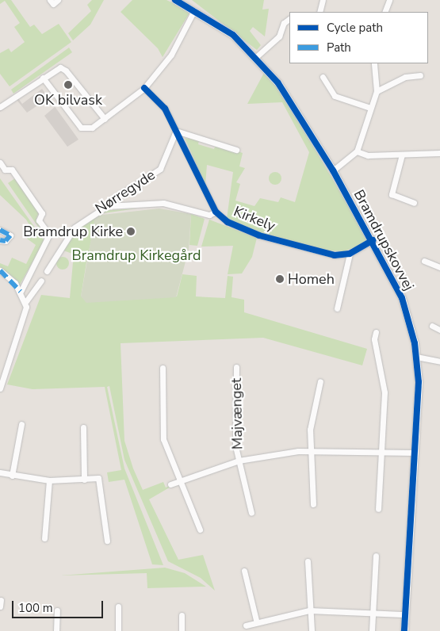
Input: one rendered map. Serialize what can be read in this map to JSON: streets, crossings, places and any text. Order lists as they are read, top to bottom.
{
  "streets": {
    "street": [
      "Nørregyde",
      "Kirkely",
      "Bramdrupskovvej",
      "Majvænget"
    ]
  },
  "crossings": [
    ["Nørregyde", "Kirkely"],
    ["Bramdrupskovvej", "Majvænget"]
  ],
  "parks": ["Bramdrup Kirkegård"],
  "places": ["OK bilvask", "Bramdrup Kirke", "Homeh"],
  "legend": ["Cycle path", "Path"],
  "scale_bar": "100 m"
}
